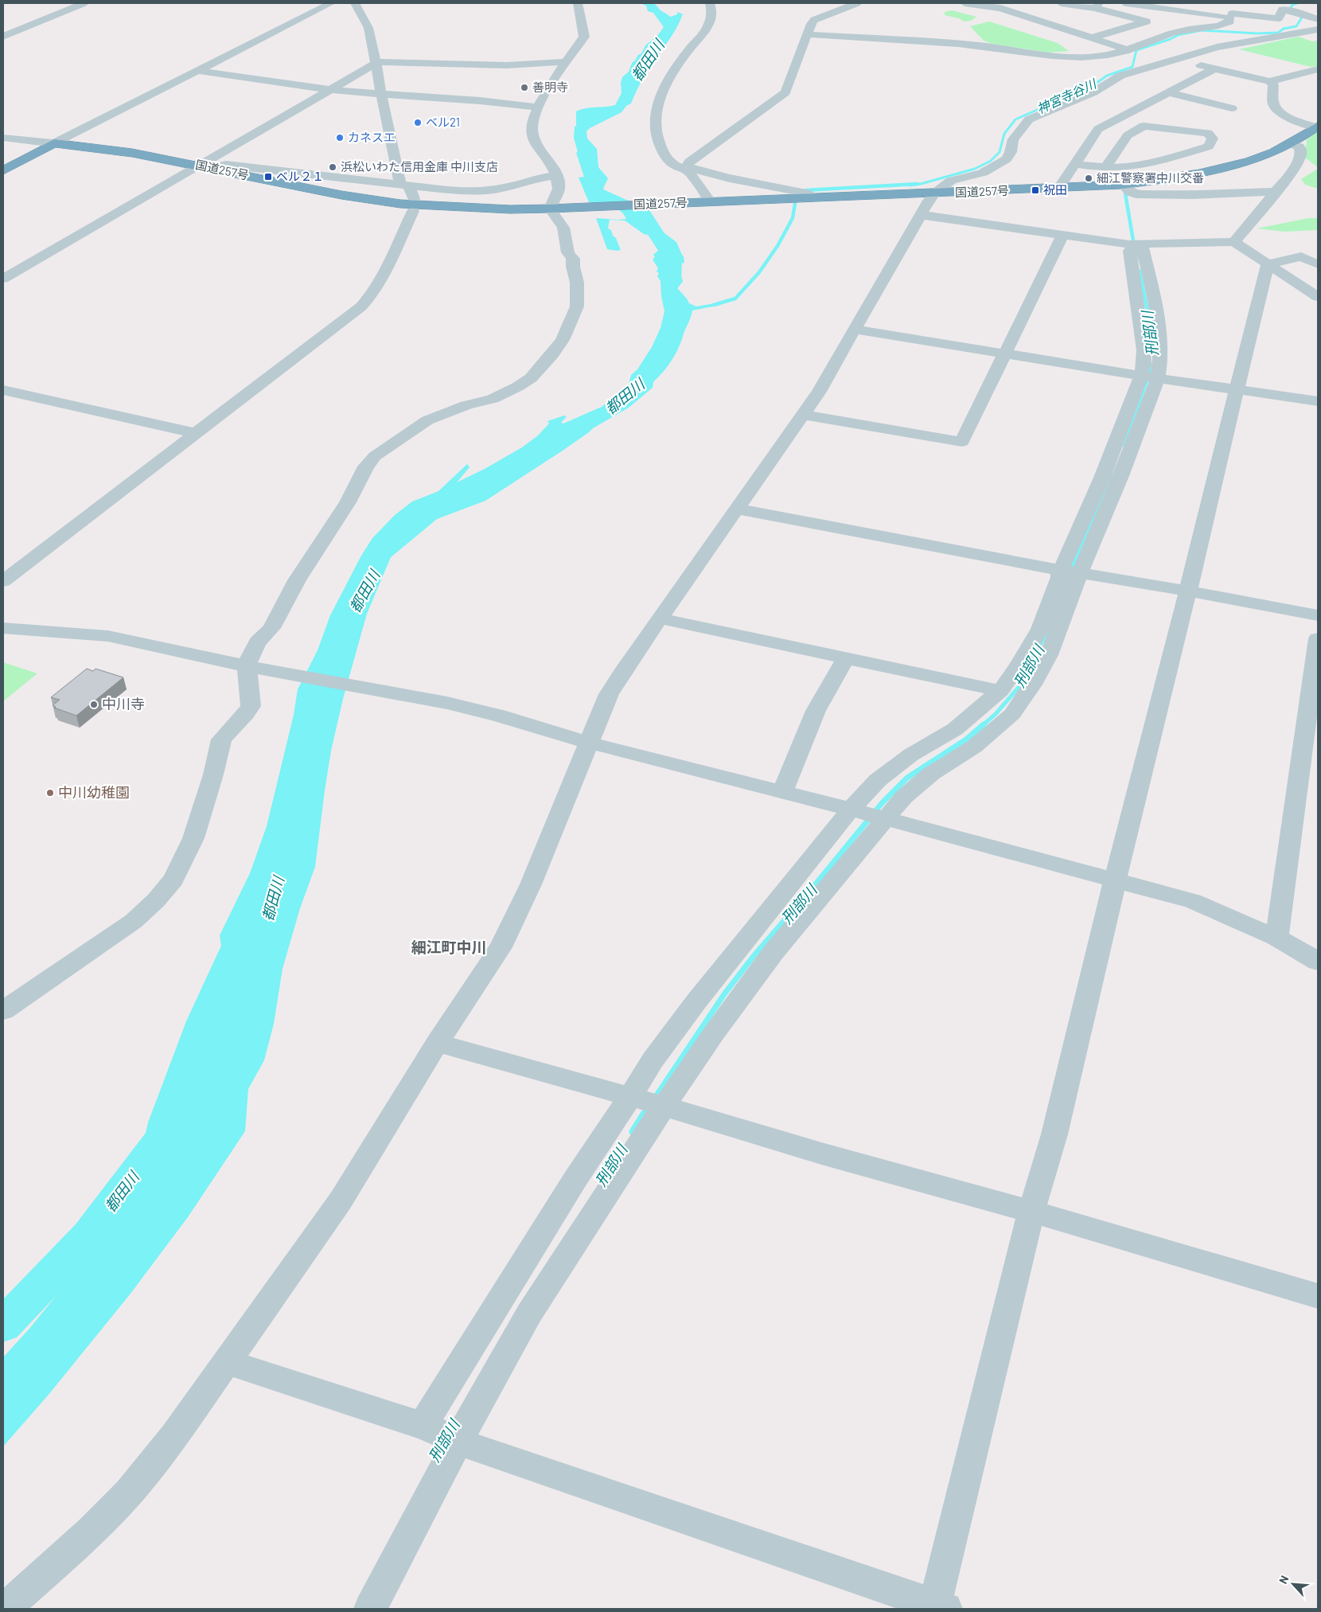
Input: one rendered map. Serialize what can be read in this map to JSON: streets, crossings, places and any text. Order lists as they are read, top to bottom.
{
  "streets": {
    "highway": ["国道257号"]
  },
  "districts": ["細江町中川"],
  "water": ["都田川", "神宮寺谷川", "刑部川"],
  "places": {
    "other": [
      "善明寺",
      "ベル21",
      "カネスエ",
      "浜松いわた信用金庫 中川支店",
      "細江警察署中川交番",
      "中川寺",
      "中川幼稚園"
    ],
    "transit": ["ベル２１", "祝田"]
  },
  "north": "top left"
}
